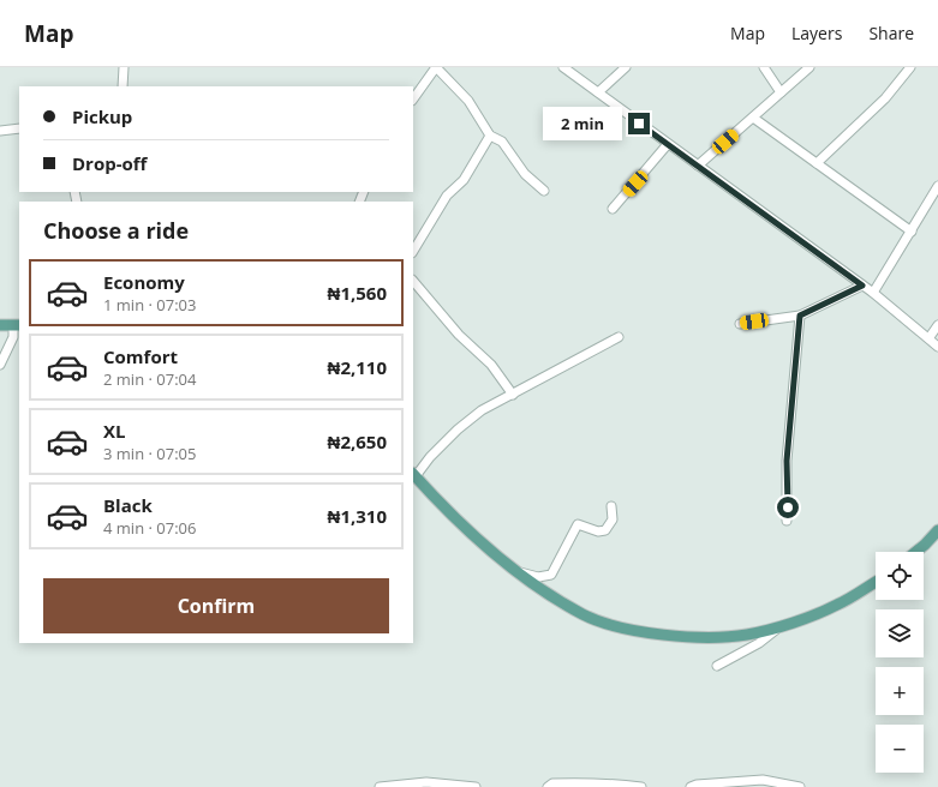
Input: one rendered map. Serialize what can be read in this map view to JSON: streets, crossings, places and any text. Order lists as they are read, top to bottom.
{
  "page": {
    "header": "Map",
    "nav": ["Map", "Layers", "Share"],
    "banner": ["Pickup", "Drop-off"],
    "bubble": "2 min",
    "heading": "Choose a ride",
    "list": [
      {
        "name": "Economy",
        "note": "1 min · 07:03",
        "value": "₦1,560"
      },
      {
        "name": "Comfort",
        "note": "2 min · 07:04",
        "value": "₦2,110"
      },
      {
        "name": "XL",
        "note": "3 min · 07:05",
        "value": "₦2,650"
      },
      {
        "name": "Black",
        "note": "4 min · 07:06",
        "value": "₦1,310"
      }
    ],
    "map_buttons": ["+", "−"],
    "buttons": "Confirm"
  }
}
